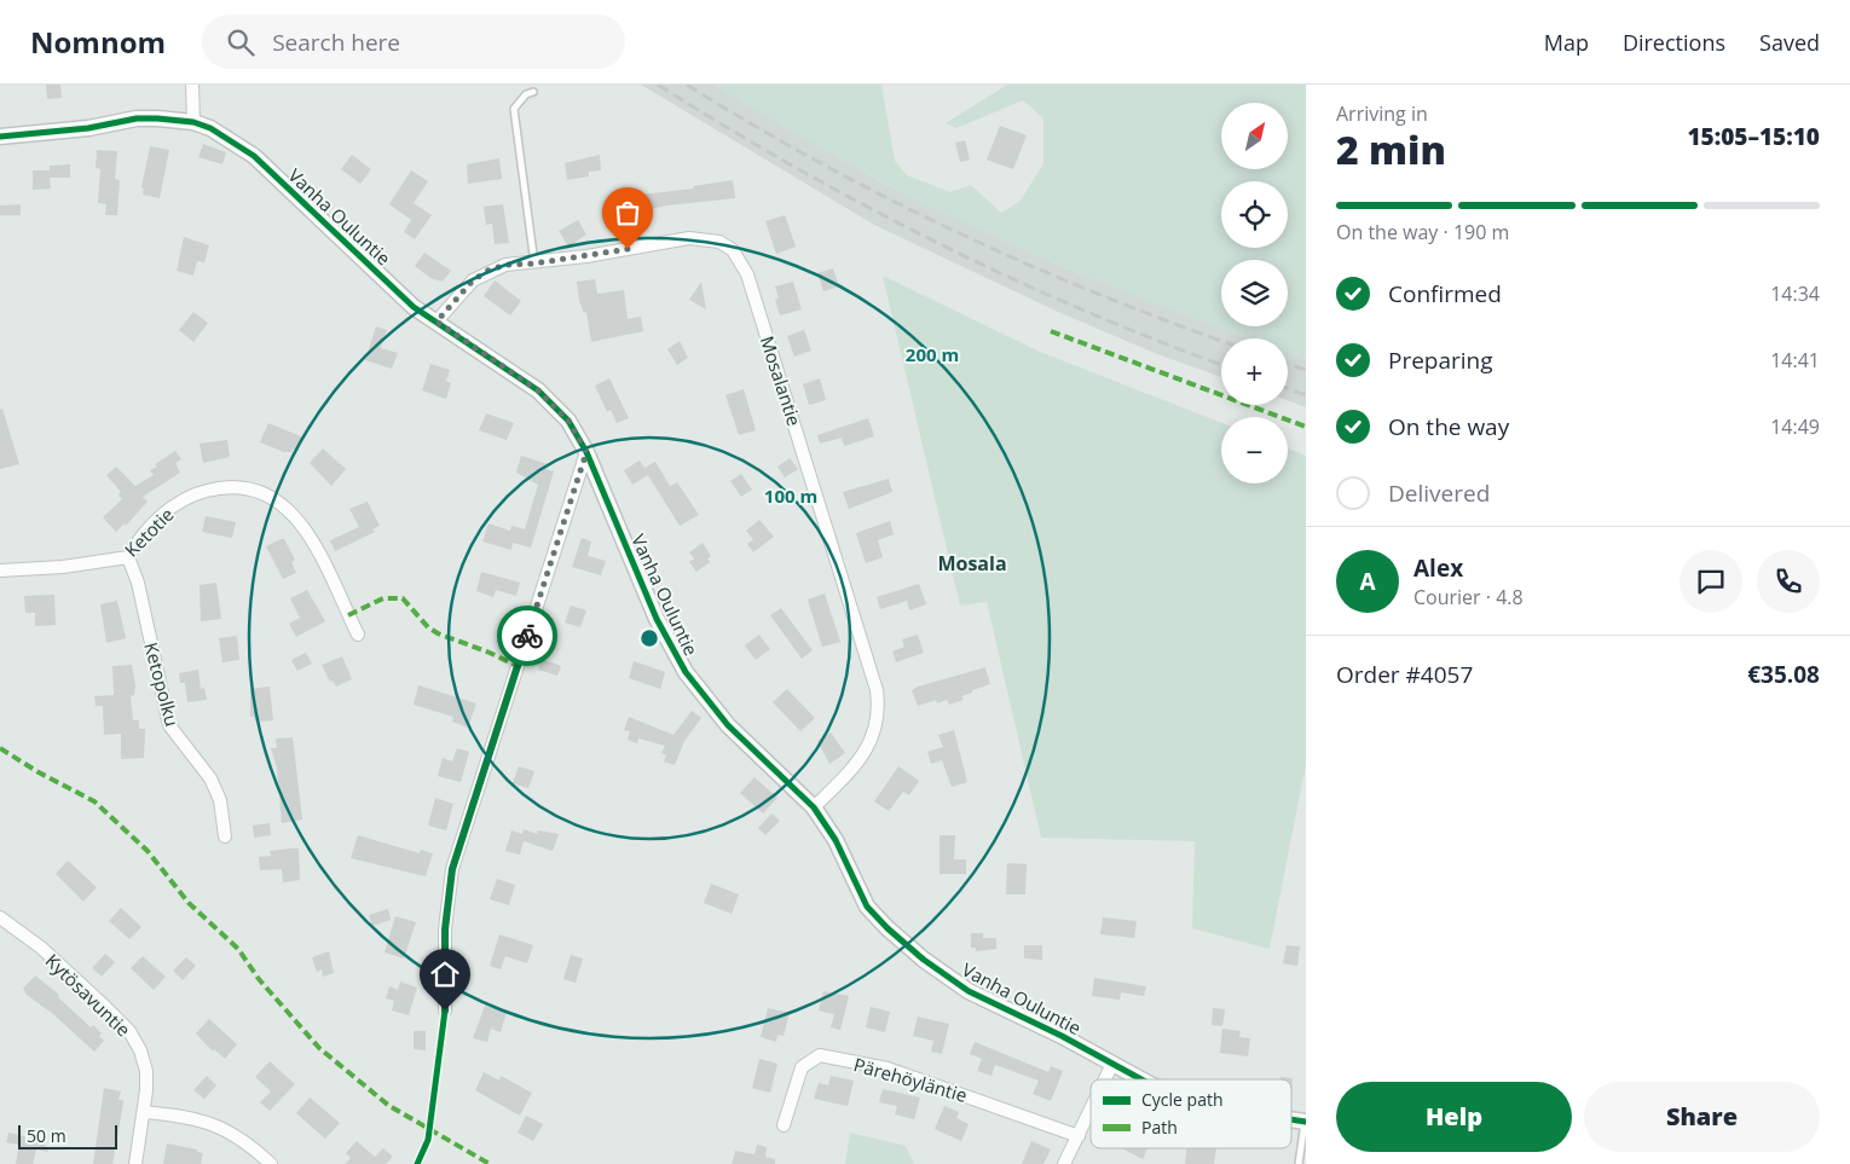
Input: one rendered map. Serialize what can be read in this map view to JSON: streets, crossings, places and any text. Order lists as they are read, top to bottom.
{
  "streets": {
    "street": [
      "Vanha Ouluntie",
      "Mosalantie",
      "Ketotie",
      "Ketopolku",
      "Kytösavuntie",
      "Pärehöyläntie"
    ]
  },
  "crossings": [
    ["Vanha Ouluntie", "Mosalantie"],
    ["Ketotie", "Ketopolku"]
  ],
  "districts": ["Mosala"],
  "legend": ["Cycle path", "Path"],
  "scale_bar": "50 m",
  "north": "top right",
  "page": {
    "header": "Nomnom",
    "search": "Search here",
    "nav": ["Map", "Directions", "Saved"],
    "heading": ["2 min", "Arriving in", "15:05–15:10"],
    "panel": [
      "Alex",
      "Courier · 4.8",
      "Order #4057",
      "€35.08"
    ],
    "map_buttons": ["+", "−"],
    "bar": "On the way · 190 m",
    "list": [
      ["Confirmed", "14:34"],
      ["Preparing", "14:41"],
      ["On the way", "14:49"],
      "Delivered"
    ],
    "round": "A",
    "buttons": ["Help", "Share"],
    "scale": "50 m"
  },
  "rings": ["200 m", "100 m"]
}
